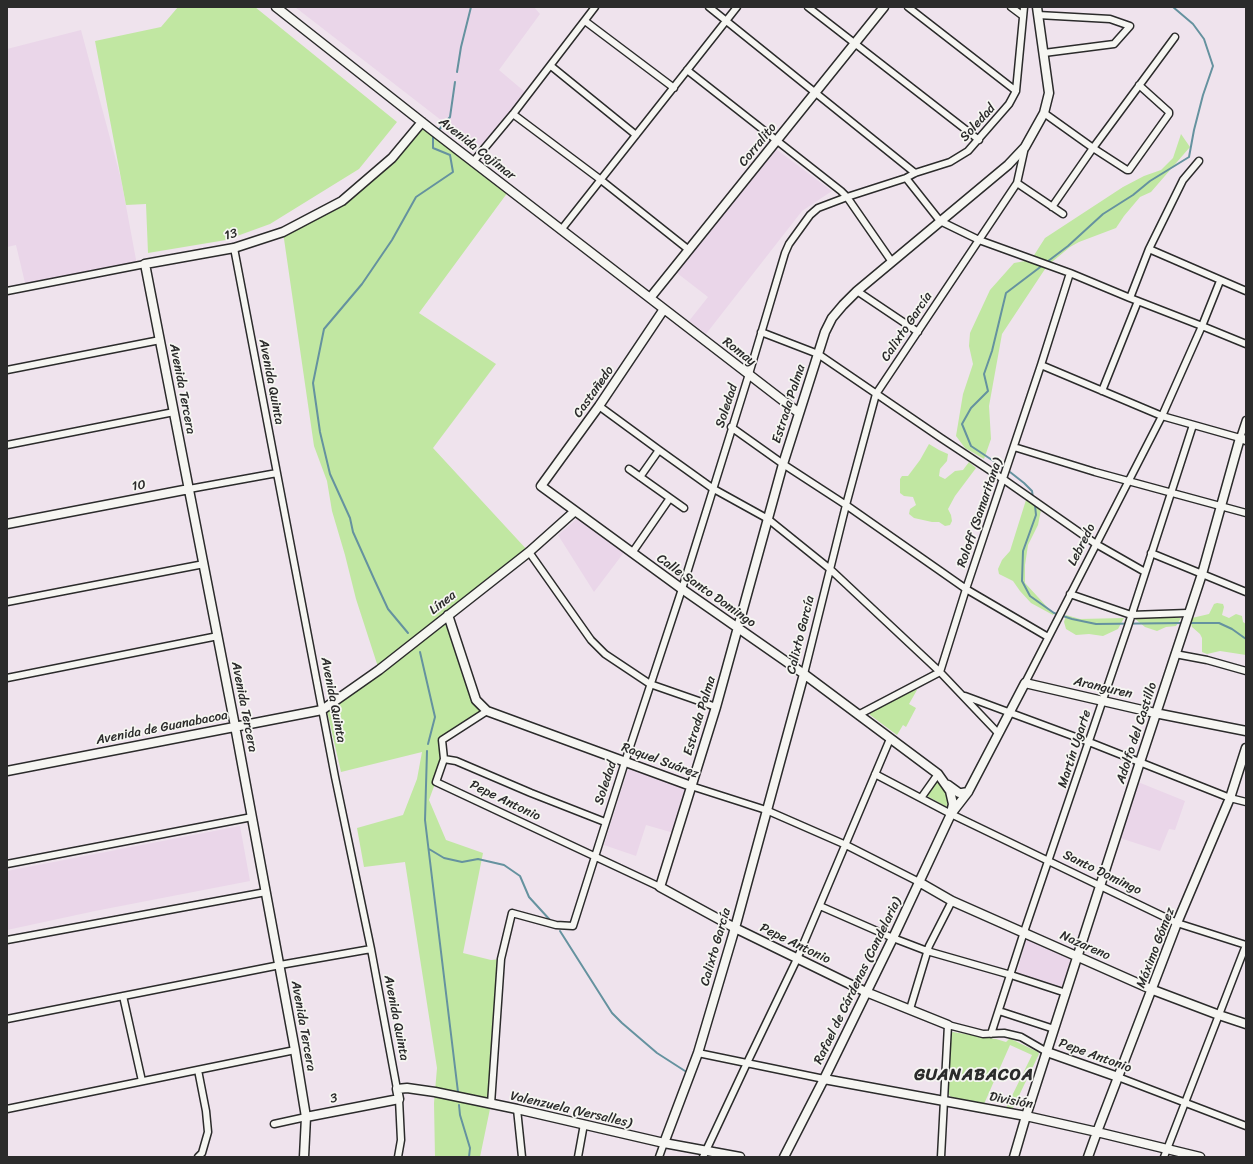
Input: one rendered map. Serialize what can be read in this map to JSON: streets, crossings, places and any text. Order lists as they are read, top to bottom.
{
  "streets": {
    "street": [
      "Soledad",
      "Corralito",
      "Avenida Cojímar",
      "13",
      "Calixto García",
      "Romay",
      "Avenida Quinta",
      "Avenida Tercera",
      "Castañedo",
      "Estrada Palma",
      "10",
      "Roloff (Samaritana)",
      "Lebredo",
      "Calle Santo Domingo",
      "Línea",
      "Aranguren",
      "Avenida de Guanabacoa",
      "Adolfo del Castillo",
      "Martín Ugarte",
      "Raquel Suárez",
      "Pepe Antonio",
      "Santo Domingo",
      "Nazareno",
      "Máximo Gómez",
      "Rafael de Cárdenas (Candelaria)",
      "3",
      "División",
      "Valenzuela (Versalles)"
    ]
  },
  "crossings": [
    ["Soledad", "Romay"],
    ["Soledad", "Calle Santo Domingo"],
    ["Soledad", "Raquel Suárez"],
    ["Soledad", "Pepe Antonio"],
    ["Soledad", "Valenzuela (Versalles)"],
    ["Corralito", "Avenida Cojímar"],
    ["Avenida Cojímar", "13"],
    ["Avenida Cojímar", "Romay"],
    ["Avenida Cojímar", "Castañedo"],
    ["13", "Avenida Quinta"],
    ["13", "Avenida Tercera"],
    ["Calixto García", "Estrada Palma"],
    ["Calixto García", "Calle Santo Domingo"],
    ["Calixto García", "Raquel Suárez"],
    ["Calixto García", "Pepe Antonio"],
    ["Calixto García", "División"],
    ["Calixto García", "Valenzuela (Versalles)"],
    ["Romay", "Castañedo"],
    ["Romay", "Estrada Palma"],
    ["Avenida Quinta", "10"],
    ["Avenida Quinta", "Línea"],
    ["Avenida Quinta", "Avenida de Guanabacoa"],
    ["Avenida Quinta", "3"],
    ["Avenida Quinta", "Valenzuela (Versalles)"],
    ["Avenida Tercera", "10"],
    ["Avenida Tercera", "Avenida de Guanabacoa"],
    ["Avenida Tercera", "3"],
    ["Castañedo", "Calle Santo Domingo"],
    ["Estrada Palma", "Calle Santo Domingo"],
    ["Estrada Palma", "Raquel Suárez"],
    ["Estrada Palma", "Pepe Antonio"],
    ["Lebredo", "Aranguren"],
    ["Lebredo", "Santo Domingo"],
    ["Lebredo", "Rafael de Cárdenas (Candelaria)"],
    ["Calle Santo Domingo", "Línea"],
    ["Línea", "Avenida de Guanabacoa"],
    ["Aranguren", "Adolfo del Castillo"],
    ["Aranguren", "Martín Ugarte"],
    ["Adolfo del Castillo", "Pepe Antonio"],
    ["Adolfo del Castillo", "Santo Domingo"],
    ["Adolfo del Castillo", "Nazareno"],
    ["Adolfo del Castillo", "División"],
    ["Martín Ugarte", "Pepe Antonio"],
    ["Martín Ugarte", "Santo Domingo"],
    ["Martín Ugarte", "Nazareno"],
    ["Raquel Suárez", "Pepe Antonio"],
    ["Raquel Suárez", "Nazareno"],
    ["Raquel Suárez", "Rafael de Cárdenas (Candelaria)"],
    ["Pepe Antonio", "Máximo Gómez"],
    ["Pepe Antonio", "Rafael de Cárdenas (Candelaria)"],
    ["Santo Domingo", "Máximo Gómez"],
    ["Santo Domingo", "Rafael de Cárdenas (Candelaria)"],
    ["Nazareno", "Máximo Gómez"],
    ["Nazareno", "Rafael de Cárdenas (Candelaria)"],
    ["Máximo Gómez", "División"],
    ["Rafael de Cárdenas (Candelaria)", "División"]
  ],
  "districts": ["GUANABACOA"]
}
